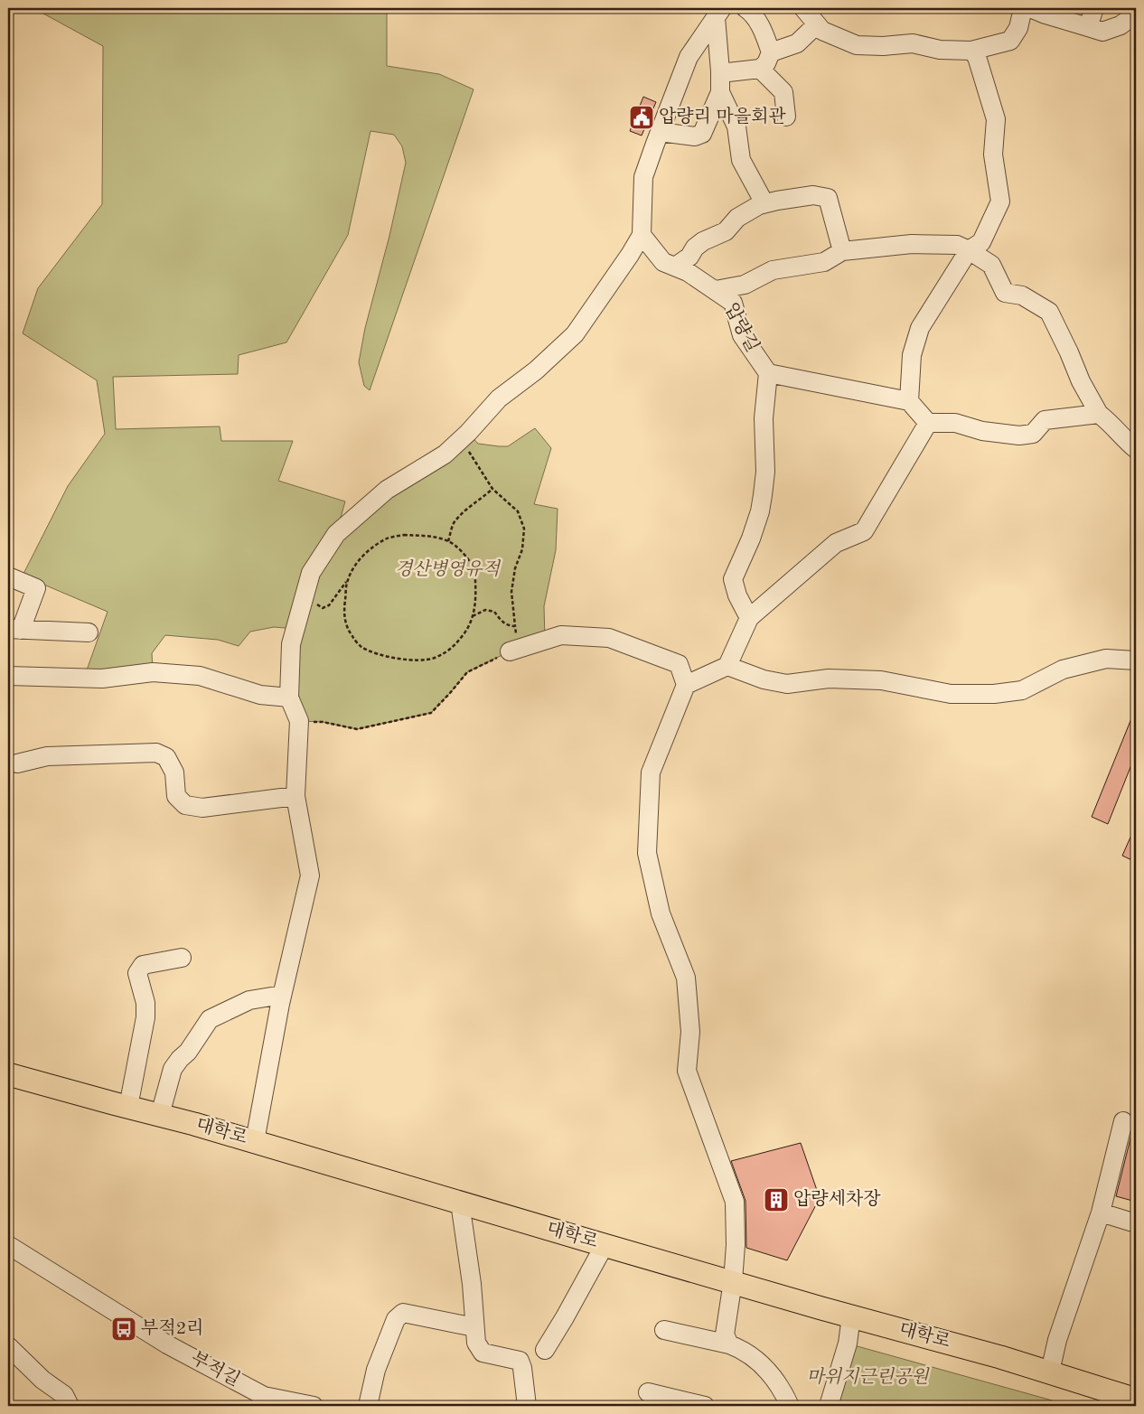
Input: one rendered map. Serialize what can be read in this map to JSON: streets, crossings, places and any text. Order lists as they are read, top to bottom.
{
  "streets": {
    "main road": ["대학로"],
    "street": ["압량길", "부적길"]
  },
  "parks": ["경산병영유적", "마위지근린공원"],
  "places": {
    "public building": ["압량리 마을회관"],
    "building": ["압량세차장"],
    "bus stop": ["부적2리"]
  }
}
